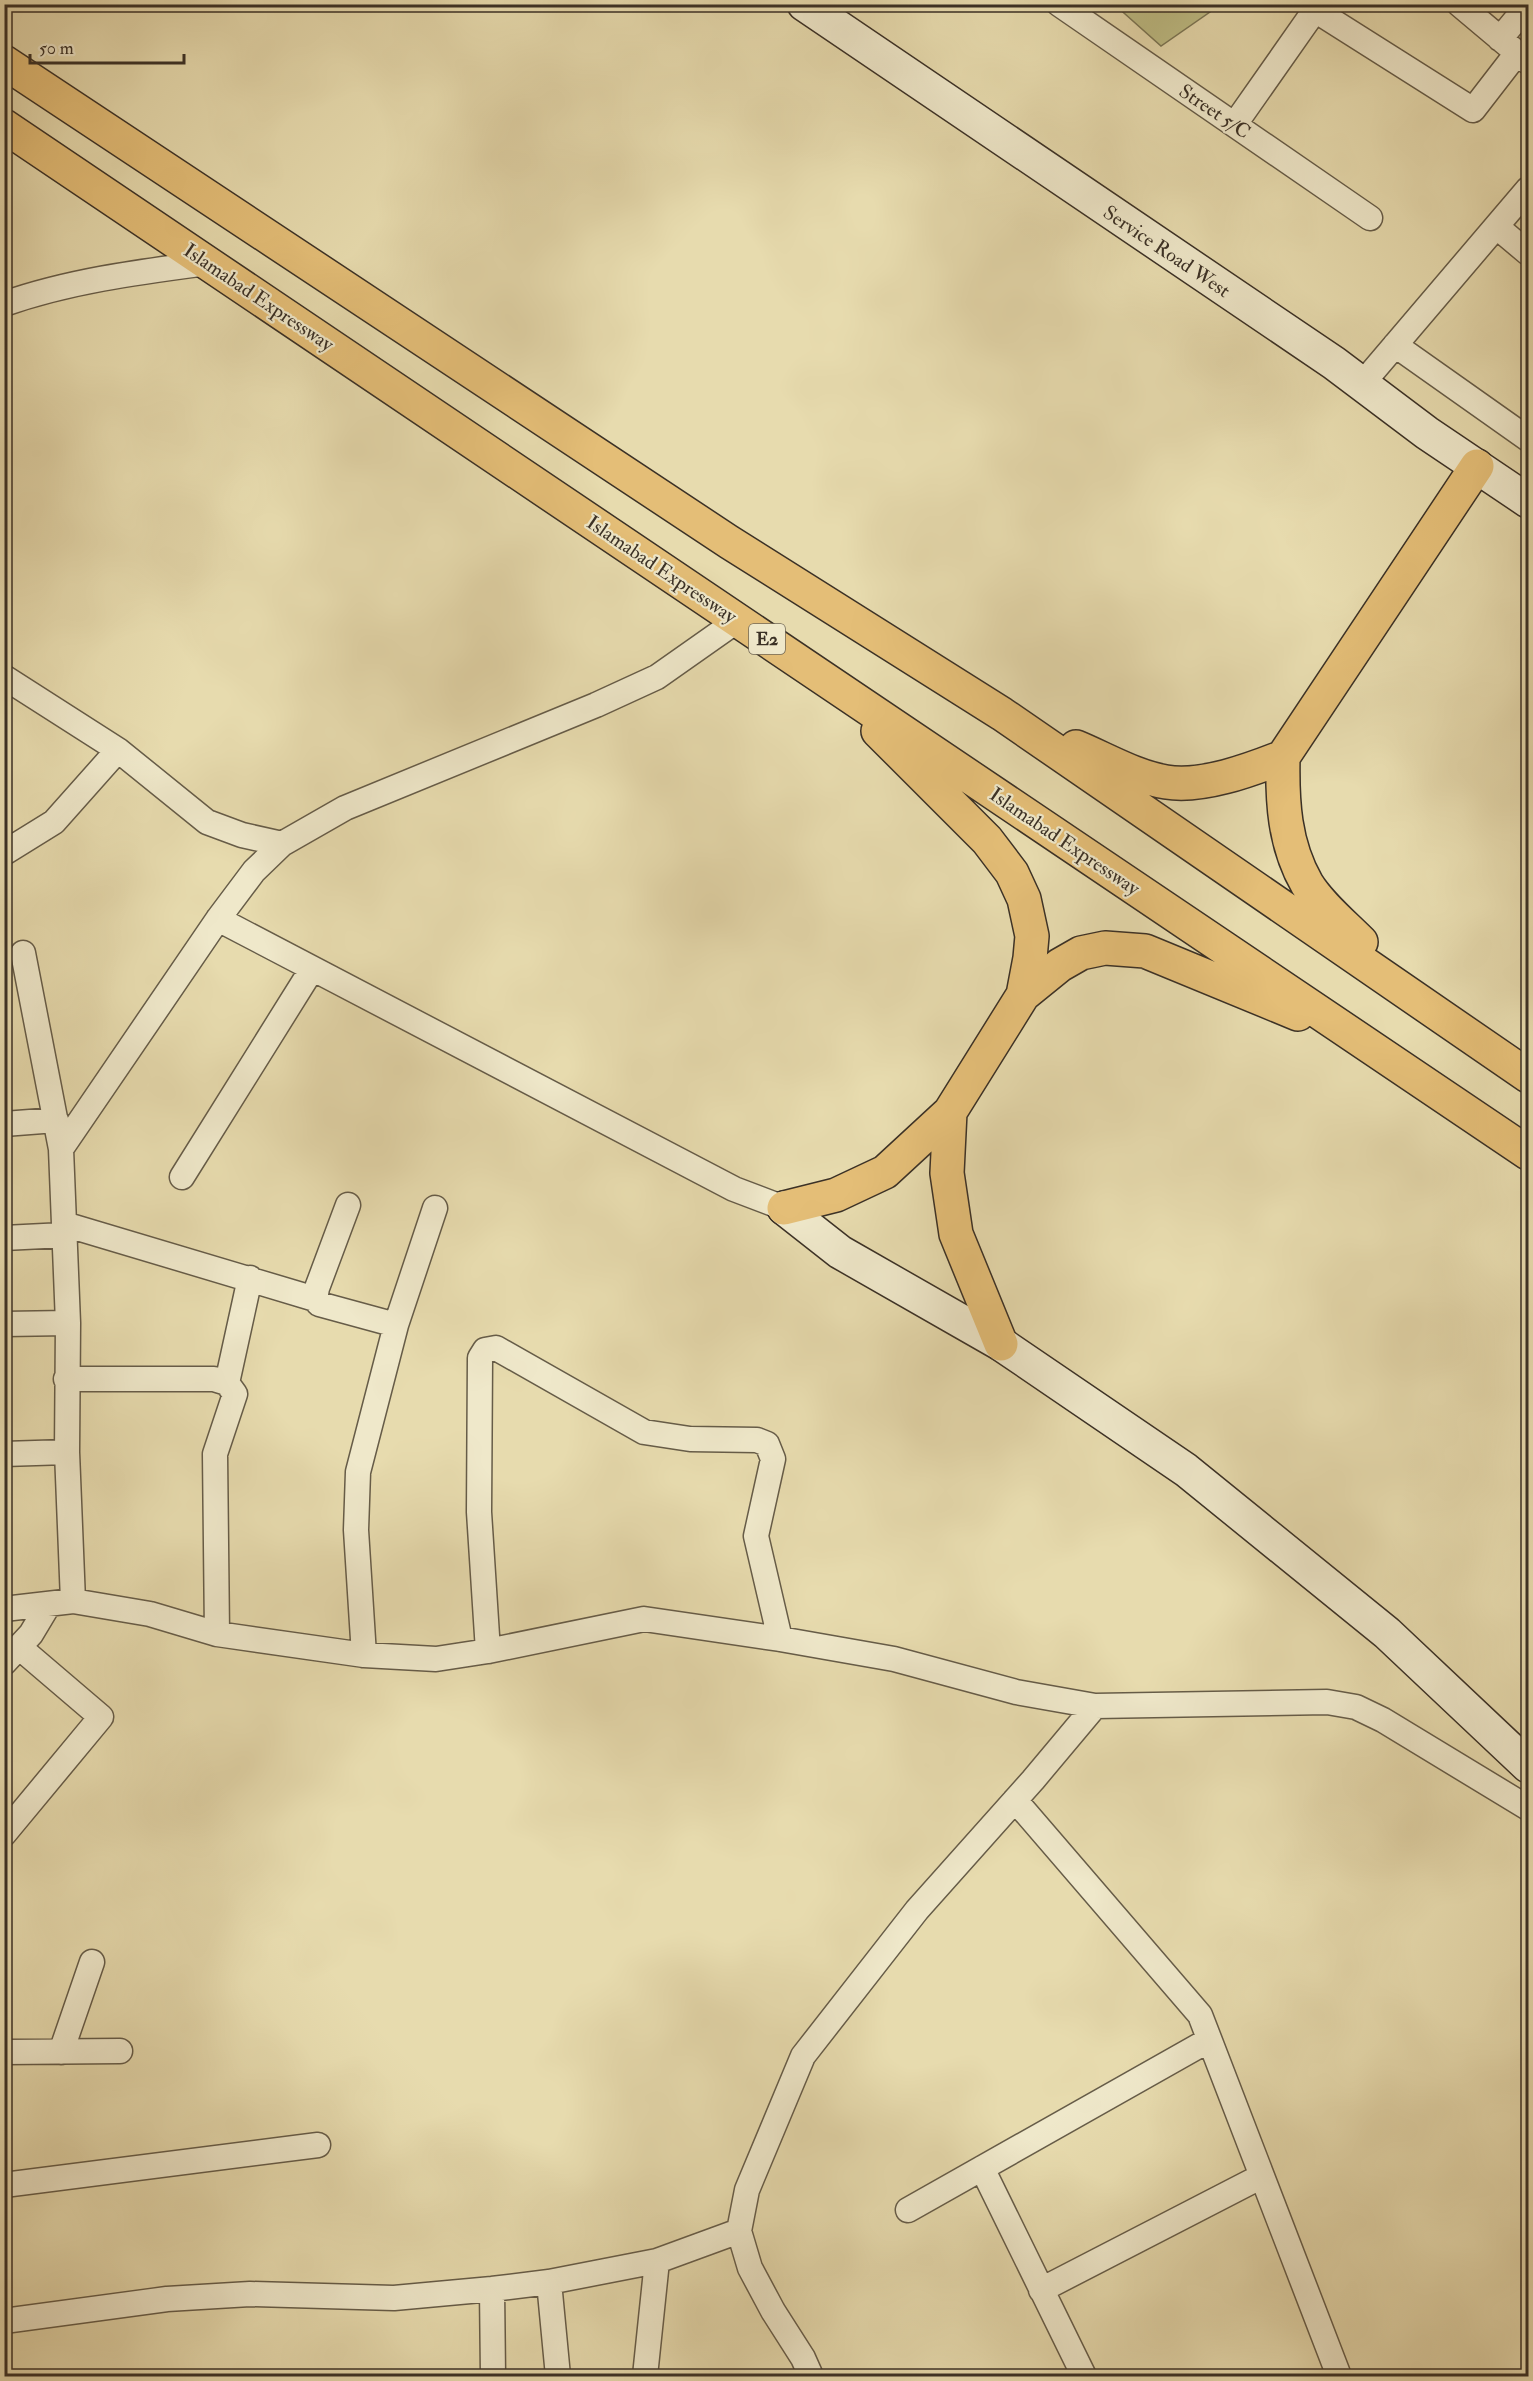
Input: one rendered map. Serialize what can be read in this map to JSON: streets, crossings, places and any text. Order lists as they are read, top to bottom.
{
  "streets": {
    "highway": ["Islamabad Expressway", "E2"],
    "street": ["Street 5/C", "Service Road West"]
  },
  "scale_bar": "50 m"
}
